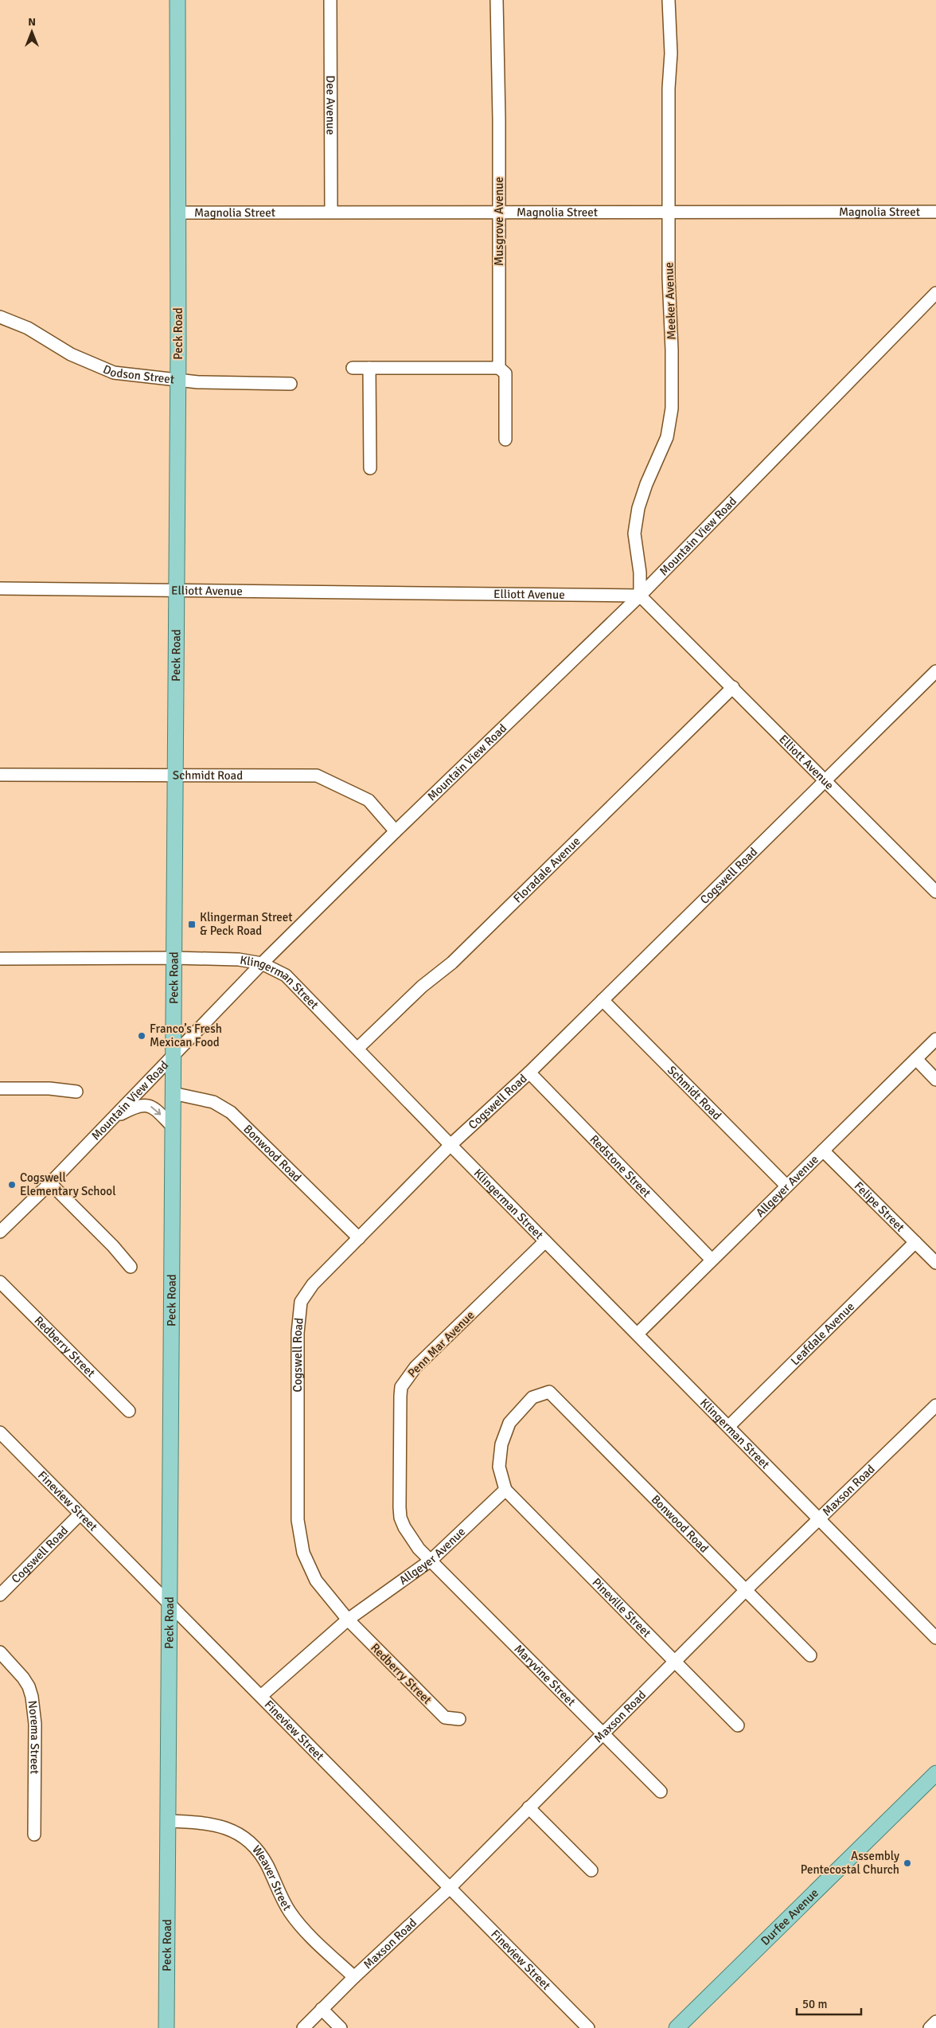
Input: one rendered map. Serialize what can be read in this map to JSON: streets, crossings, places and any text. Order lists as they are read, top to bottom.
{
  "streets": {
    "main road": ["Peck Road", "Durfee Avenue"],
    "street": [
      "Dee Avenue",
      "Magnolia Street",
      "Musgrove Avenue",
      "Meeker Avenue",
      "Dodson Street",
      "Mountain View Road",
      "Elliott Avenue",
      "Schmidt Road",
      "Floradale Avenue",
      "Cogswell Road",
      "Klingerman Street",
      "Bonwood Road",
      "Redstone Street",
      "Allgeyer Avenue",
      "Felipe Street",
      "Leafdale Avenue",
      "Penn Mar Avenue",
      "Redberry Street",
      "Maxson Road",
      "Fineview Street",
      "Pineville Street",
      "Maryvine Street",
      "Norema Street",
      "Weaver Street"
    ]
  },
  "crossings": [
    ["Dee Avenue", "Magnolia Street"],
    ["Magnolia Street", "Musgrove Avenue"],
    ["Magnolia Street", "Meeker Avenue"],
    ["Magnolia Street", "Peck Road"],
    ["Meeker Avenue", "Mountain View Road"],
    ["Meeker Avenue", "Elliott Avenue"],
    ["Peck Road", "Dodson Street"],
    ["Peck Road", "Mountain View Road"],
    ["Peck Road", "Elliott Avenue"],
    ["Peck Road", "Schmidt Road"],
    ["Peck Road", "Klingerman Street"],
    ["Peck Road", "Bonwood Road"],
    ["Peck Road", "Fineview Street"],
    ["Peck Road", "Weaver Street"],
    ["Mountain View Road", "Elliott Avenue"],
    ["Mountain View Road", "Schmidt Road"],
    ["Mountain View Road", "Klingerman Street"],
    ["Elliott Avenue", "Floradale Avenue"],
    ["Elliott Avenue", "Cogswell Road"],
    ["Schmidt Road", "Cogswell Road"],
    ["Schmidt Road", "Allgeyer Avenue"],
    ["Floradale Avenue", "Klingerman Street"],
    ["Cogswell Road", "Klingerman Street"],
    ["Cogswell Road", "Bonwood Road"],
    ["Cogswell Road", "Redstone Street"],
    ["Cogswell Road", "Allgeyer Avenue"],
    ["Cogswell Road", "Redberry Street"],
    ["Cogswell Road", "Fineview Street"],
    ["Klingerman Street", "Allgeyer Avenue"],
    ["Klingerman Street", "Leafdale Avenue"],
    ["Klingerman Street", "Penn Mar Avenue"],
    ["Klingerman Street", "Maxson Road"],
    ["Bonwood Road", "Allgeyer Avenue"],
    ["Bonwood Road", "Maxson Road"],
    ["Bonwood Road", "Pineville Street"],
    ["Redstone Street", "Allgeyer Avenue"],
    ["Allgeyer Avenue", "Felipe Street"],
    ["Allgeyer Avenue", "Penn Mar Avenue"],
    ["Allgeyer Avenue", "Redberry Street"],
    ["Allgeyer Avenue", "Fineview Street"],
    ["Allgeyer Avenue", "Pineville Street"],
    ["Allgeyer Avenue", "Maryvine Street"],
    ["Felipe Street", "Leafdale Avenue"],
    ["Penn Mar Avenue", "Maryvine Street"],
    ["Maxson Road", "Fineview Street"],
    ["Maxson Road", "Pineville Street"],
    ["Maxson Road", "Maryvine Street"],
    ["Maxson Road", "Weaver Street"]
  ],
  "places": {
    "transit": ["Klingerman Street & Peck Road"],
    "other": ["Franco’s Fresh Mexican Food", "Cogswell Elementary School", "Assembly Pentecostal Church"]
  },
  "scale_bar": "50 m",
  "north": "top"
}
